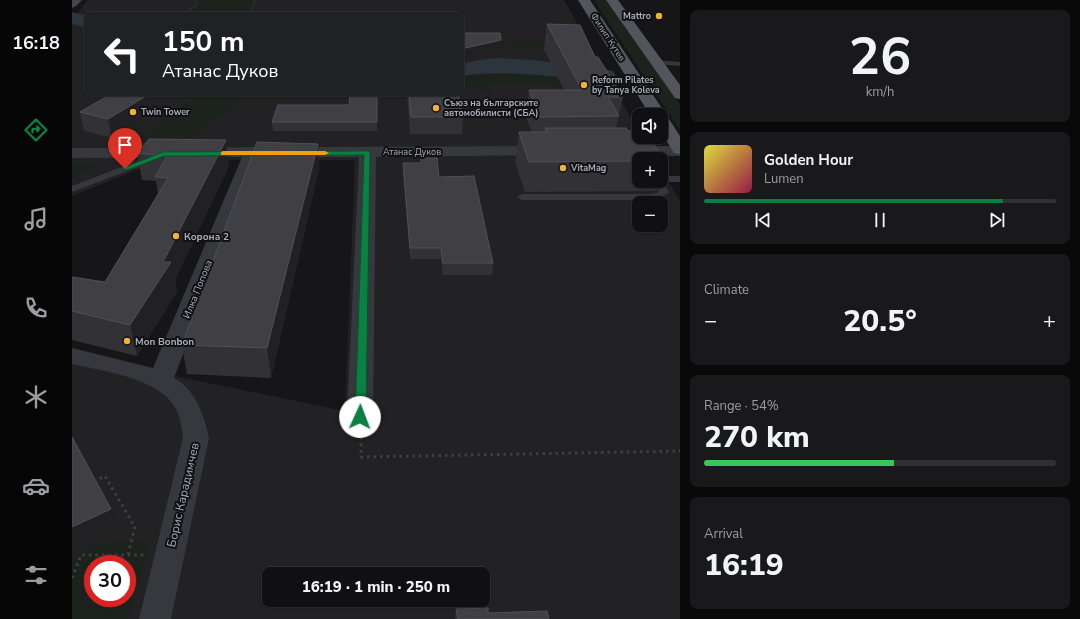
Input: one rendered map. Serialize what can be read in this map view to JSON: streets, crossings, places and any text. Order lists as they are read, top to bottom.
{
  "streets": {
    "main road": ["Филип Кутев"],
    "street": ["Атанас Дуков", "Илка Попова", "Борис Карадимчев"]
  },
  "crossings": [
    ["Атанас Дуков", "Илка Попова"],
    ["Илка Попова", "Борис Карадимчев"]
  ],
  "places": [
    "Mattro",
    "Reform Pilates by Tanya Koleva",
    "Съюз на българските автомобилисти (СБА)",
    "Twin Tower",
    "VitaMag",
    "Корона 2",
    "Mon Bonbon"
  ],
  "page": {
    "tabs": "16:18",
    "tile": [
      ["26", "km/h"],
      "Climate",
      ["Range · 54%", "270 km"],
      ["Arrival", "16:19"]
    ],
    "turn": ["150 m", "Атанас Дуков"],
    "map_buttons": ["+", "−"],
    "song": ["Golden Hour", "Lumen"],
    "heat": ["−", "20.5°", "+"],
    "limit": "30",
    "trip": "16:19 · 1 min · 250 m"
  }
}
